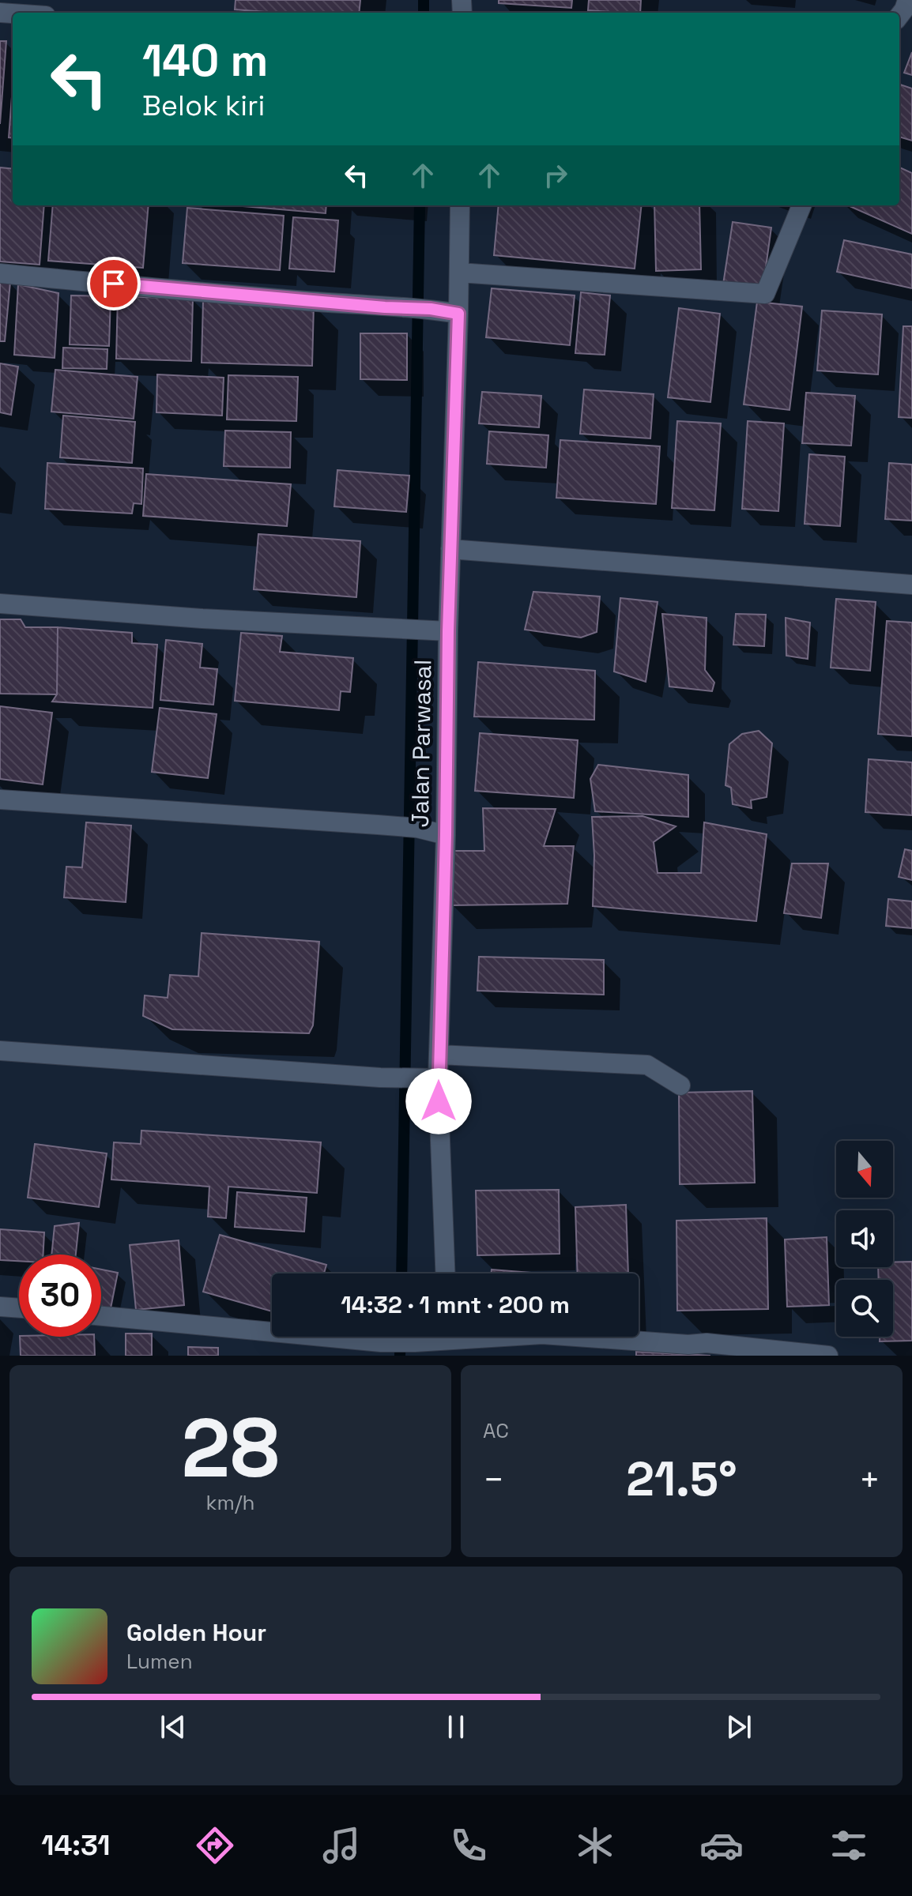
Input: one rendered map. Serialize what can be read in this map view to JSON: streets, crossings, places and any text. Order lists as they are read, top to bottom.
{
  "streets": {
    "street": ["Jalan Parwasal"]
  },
  "north": "bottom",
  "page": {
    "turn": ["140 m", "Belok kiri"],
    "limit": "30",
    "trip": "14:32 · 1 mnt · 200 m",
    "tile": [
      ["28", "km/h"],
      "AC"
    ],
    "heat": ["−", "21.5°", "+"],
    "song": ["Golden Hour", "Lumen"],
    "tabs": "14:31"
  }
}
